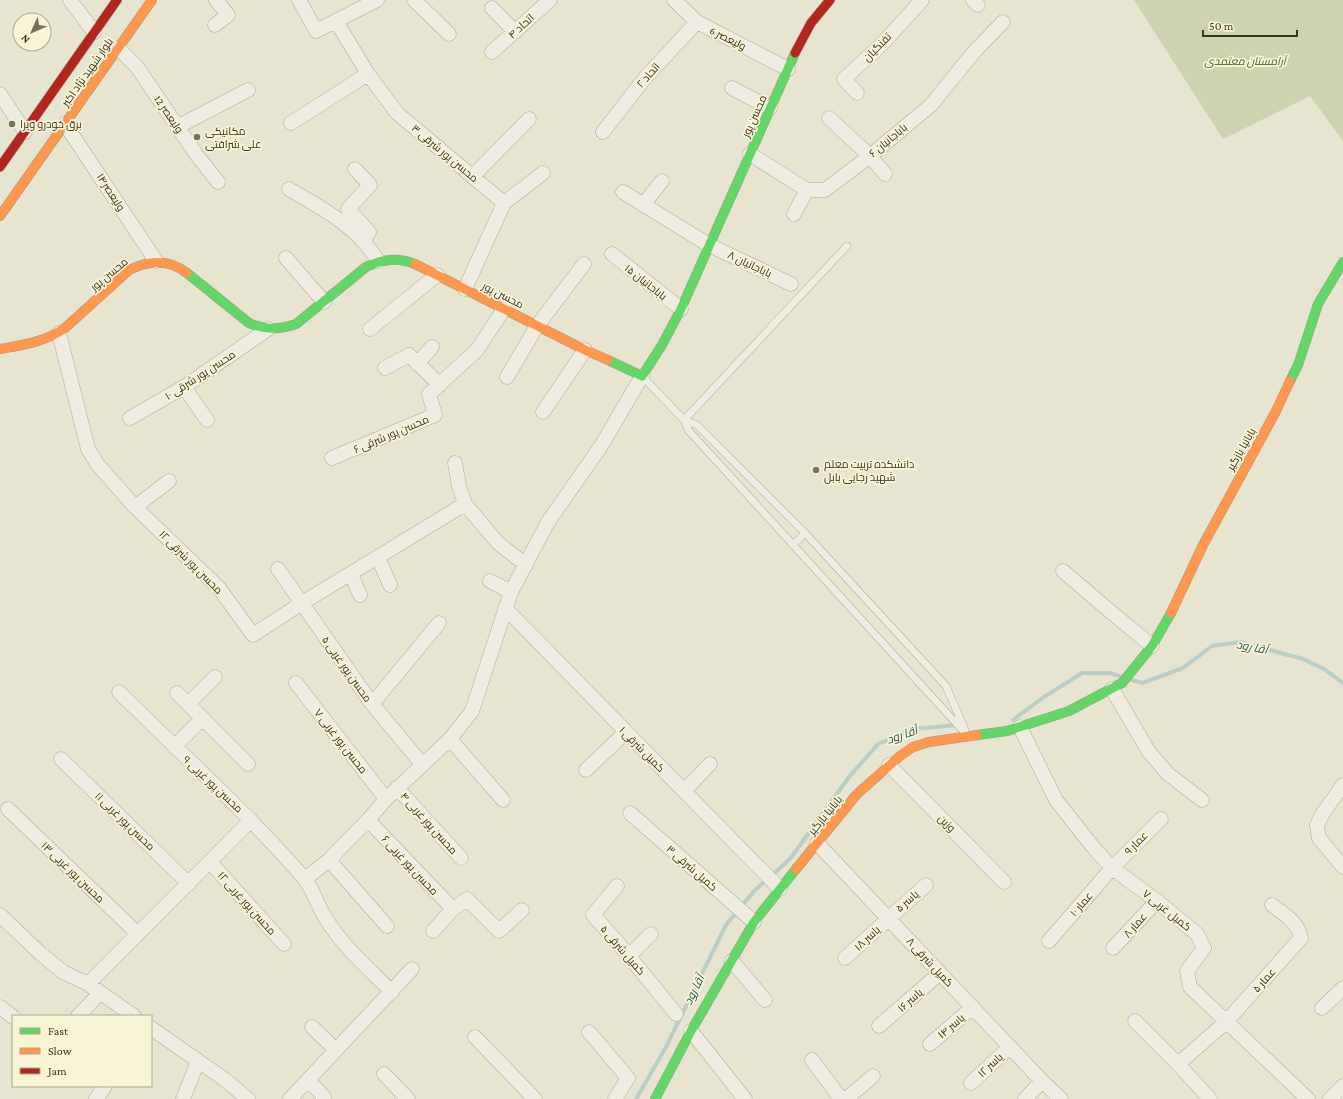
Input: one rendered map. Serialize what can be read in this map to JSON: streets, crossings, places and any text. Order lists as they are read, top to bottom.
{
  "streets": {
    "main road": ["بلوار شهید نژاد اکبر", "محسن پور", "بابانیا بازگیر"],
    "street": [
      "اتحاد ۴",
      "ولیعصر 6",
      "تفنگیان",
      "اتحاد ۲",
      "ولیعصر 12",
      "باباجانیان ۶",
      "محسن پور شرقی ۳",
      "ولیعصر۱۴",
      "باباجانیان ۸",
      "باباجانیان ۱۵",
      "محسن پور شرقی ۱۰",
      "محسن پور شرقی ۶",
      "محسن پور شرقی ۱۲",
      "محسن پور غربی ۵",
      "محسن پور غربی ۷",
      "کمیل شرقی ۱",
      "محسن پور غربی ۹",
      "محسن پور غربی ۱۱",
      "محسن پور غربی ۴",
      "وزین",
      "عمار ۹",
      "محسن پور غربی ۶",
      "کمیل شرقی ۳",
      "محسن پور غربی ۱۳",
      "یاسر ۵",
      "محسن پور غربی ۱۲",
      "عمار ۱۰",
      "کمیل غربی ۷",
      "عمار ۸",
      "یاسر ۱۸",
      "کمیل شرقی ۵",
      "کمیل شرقی ۸",
      "عمار ۵",
      "یاسر ۱۶",
      "یاسر ۱۴",
      "یاسر ۱۲"
    ]
  },
  "crossings": [
    ["ولیعصر 6", "اتحاد ۲"],
    ["ولیعصر 6", "محسن پور"],
    ["بلوار شهید نژاد اکبر", "ولیعصر 12"],
    ["بلوار شهید نژاد اکبر", "ولیعصر۱۴"],
    ["محسن پور", "ولیعصر۱۴"],
    ["محسن پور", "باباجانیان ۸"],
    ["محسن پور", "باباجانیان ۱۵"],
    ["محسن پور", "محسن پور شرقی ۱۰"],
    ["محسن پور", "محسن پور شرقی ۶"],
    ["محسن پور", "محسن پور شرقی ۱۲"],
    ["بابانیا بازگیر", "کمیل شرقی ۱"],
    ["بابانیا بازگیر", "وزین"],
    ["بابانیا بازگیر", "کمیل شرقی ۳"],
    ["بابانیا بازگیر", "کمیل غربی ۷"],
    ["بابانیا بازگیر", "کمیل شرقی ۸"],
    ["محسن پور شرقی ۱۲", "محسن پور غربی ۵"],
    ["عمار ۹", "عمار ۱۰"],
    ["عمار ۹", "کمیل غربی ۷"],
    ["یاسر ۵", "یاسر ۱۸"],
    ["یاسر ۵", "کمیل شرقی ۸"],
    ["عمار ۱۰", "کمیل غربی ۷"],
    ["کمیل غربی ۷", "عمار ۸"],
    ["کمیل غربی ۷", "عمار ۵"],
    ["یاسر ۱۸", "کمیل شرقی ۸"],
    ["کمیل شرقی ۸", "یاسر ۱۶"],
    ["کمیل شرقی ۸", "یاسر ۱۴"],
    ["کمیل شرقی ۸", "یاسر ۱۲"]
  ],
  "water": ["آقا رود"],
  "parks": ["آرامستان معتمدی"],
  "places": ["برق خودرو ویرا", "مکانیکی علی شرافتی", "دانشکده تربیت معلم شهید رجایی بابل"],
  "legend": ["Fast", "Slow", "Jam"],
  "scale_bar": "50 m",
  "north": "bottom left"
}
